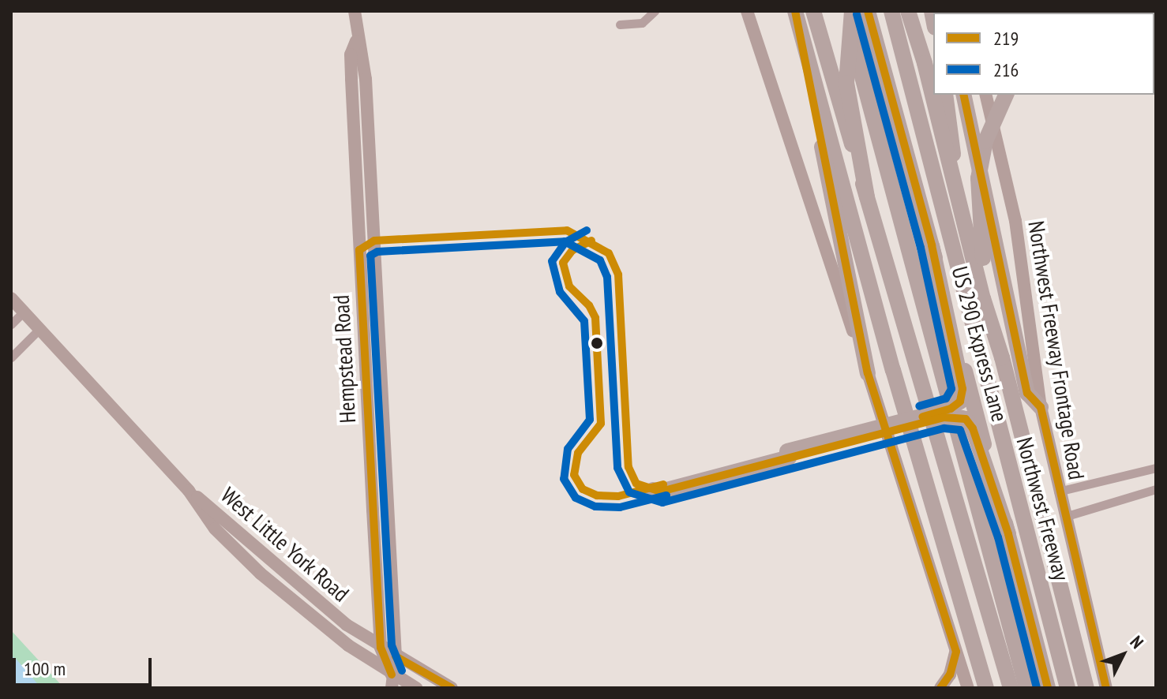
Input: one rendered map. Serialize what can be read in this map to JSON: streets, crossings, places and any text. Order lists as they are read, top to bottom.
{
  "streets": {
    "highway": ["US 290 Express Lane", "Northwest Freeway"],
    "main road": ["Northwest Freeway Frontage Road", "Hempstead Road", "West Little York Road"]
  },
  "crossings": [
    ["Hempstead Road", "West Little York Road"]
  ],
  "lines": ["transit line 219", "transit line 216"],
  "legend": ["219", "216"],
  "scale_bar": "100 m",
  "north": "top right"
}
